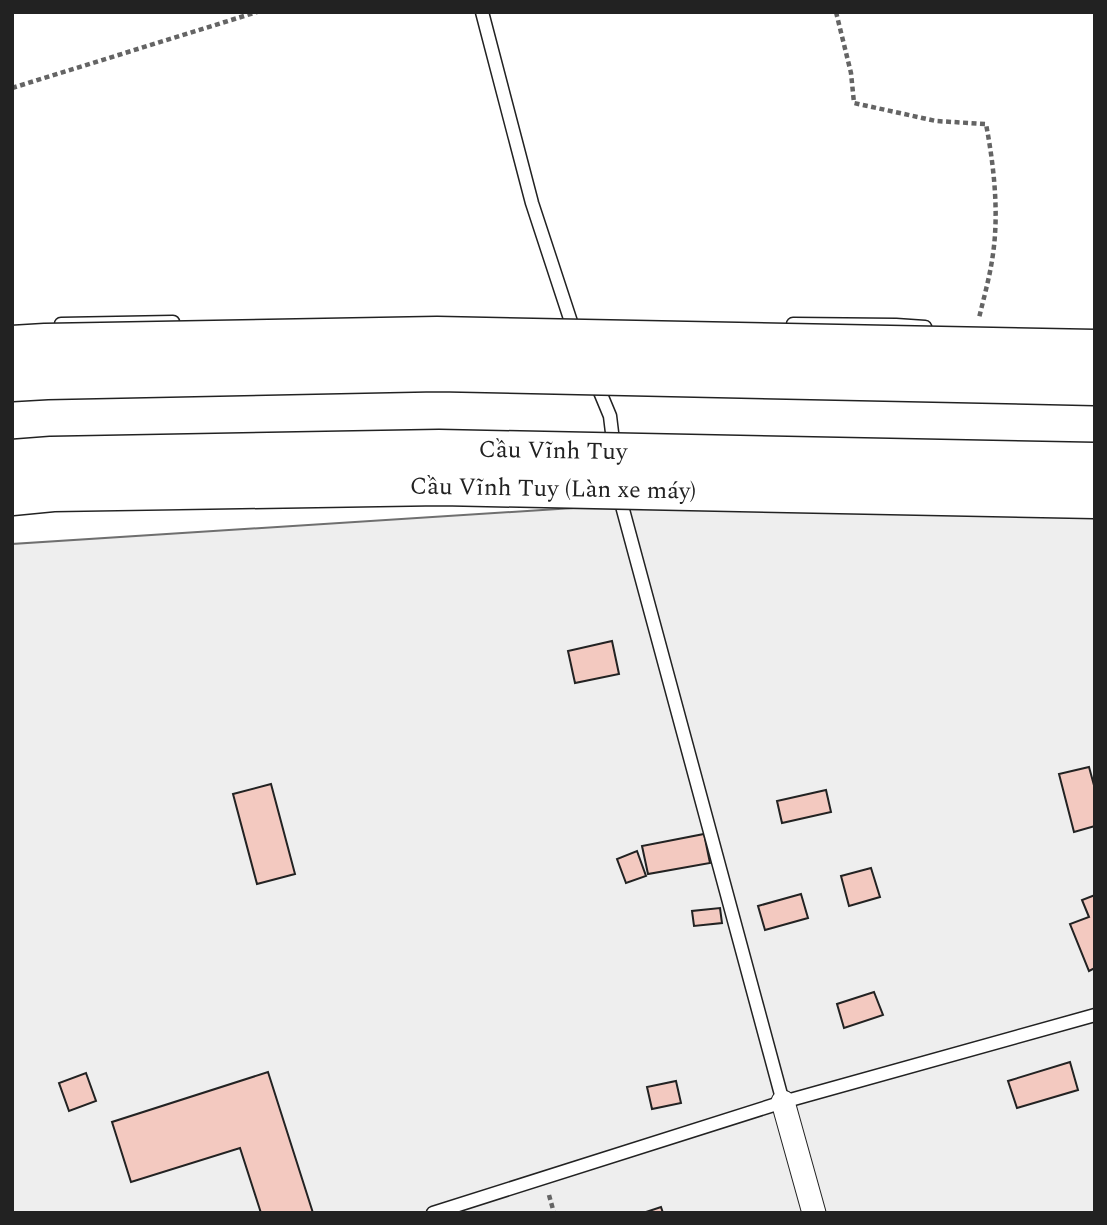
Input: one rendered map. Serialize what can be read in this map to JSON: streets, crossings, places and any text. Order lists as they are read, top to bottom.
{
  "streets": {
    "highway": ["Cầu Vĩnh Tuy", "Cầu Vĩnh Tuy (Làn xe máy)"]
  }
}
